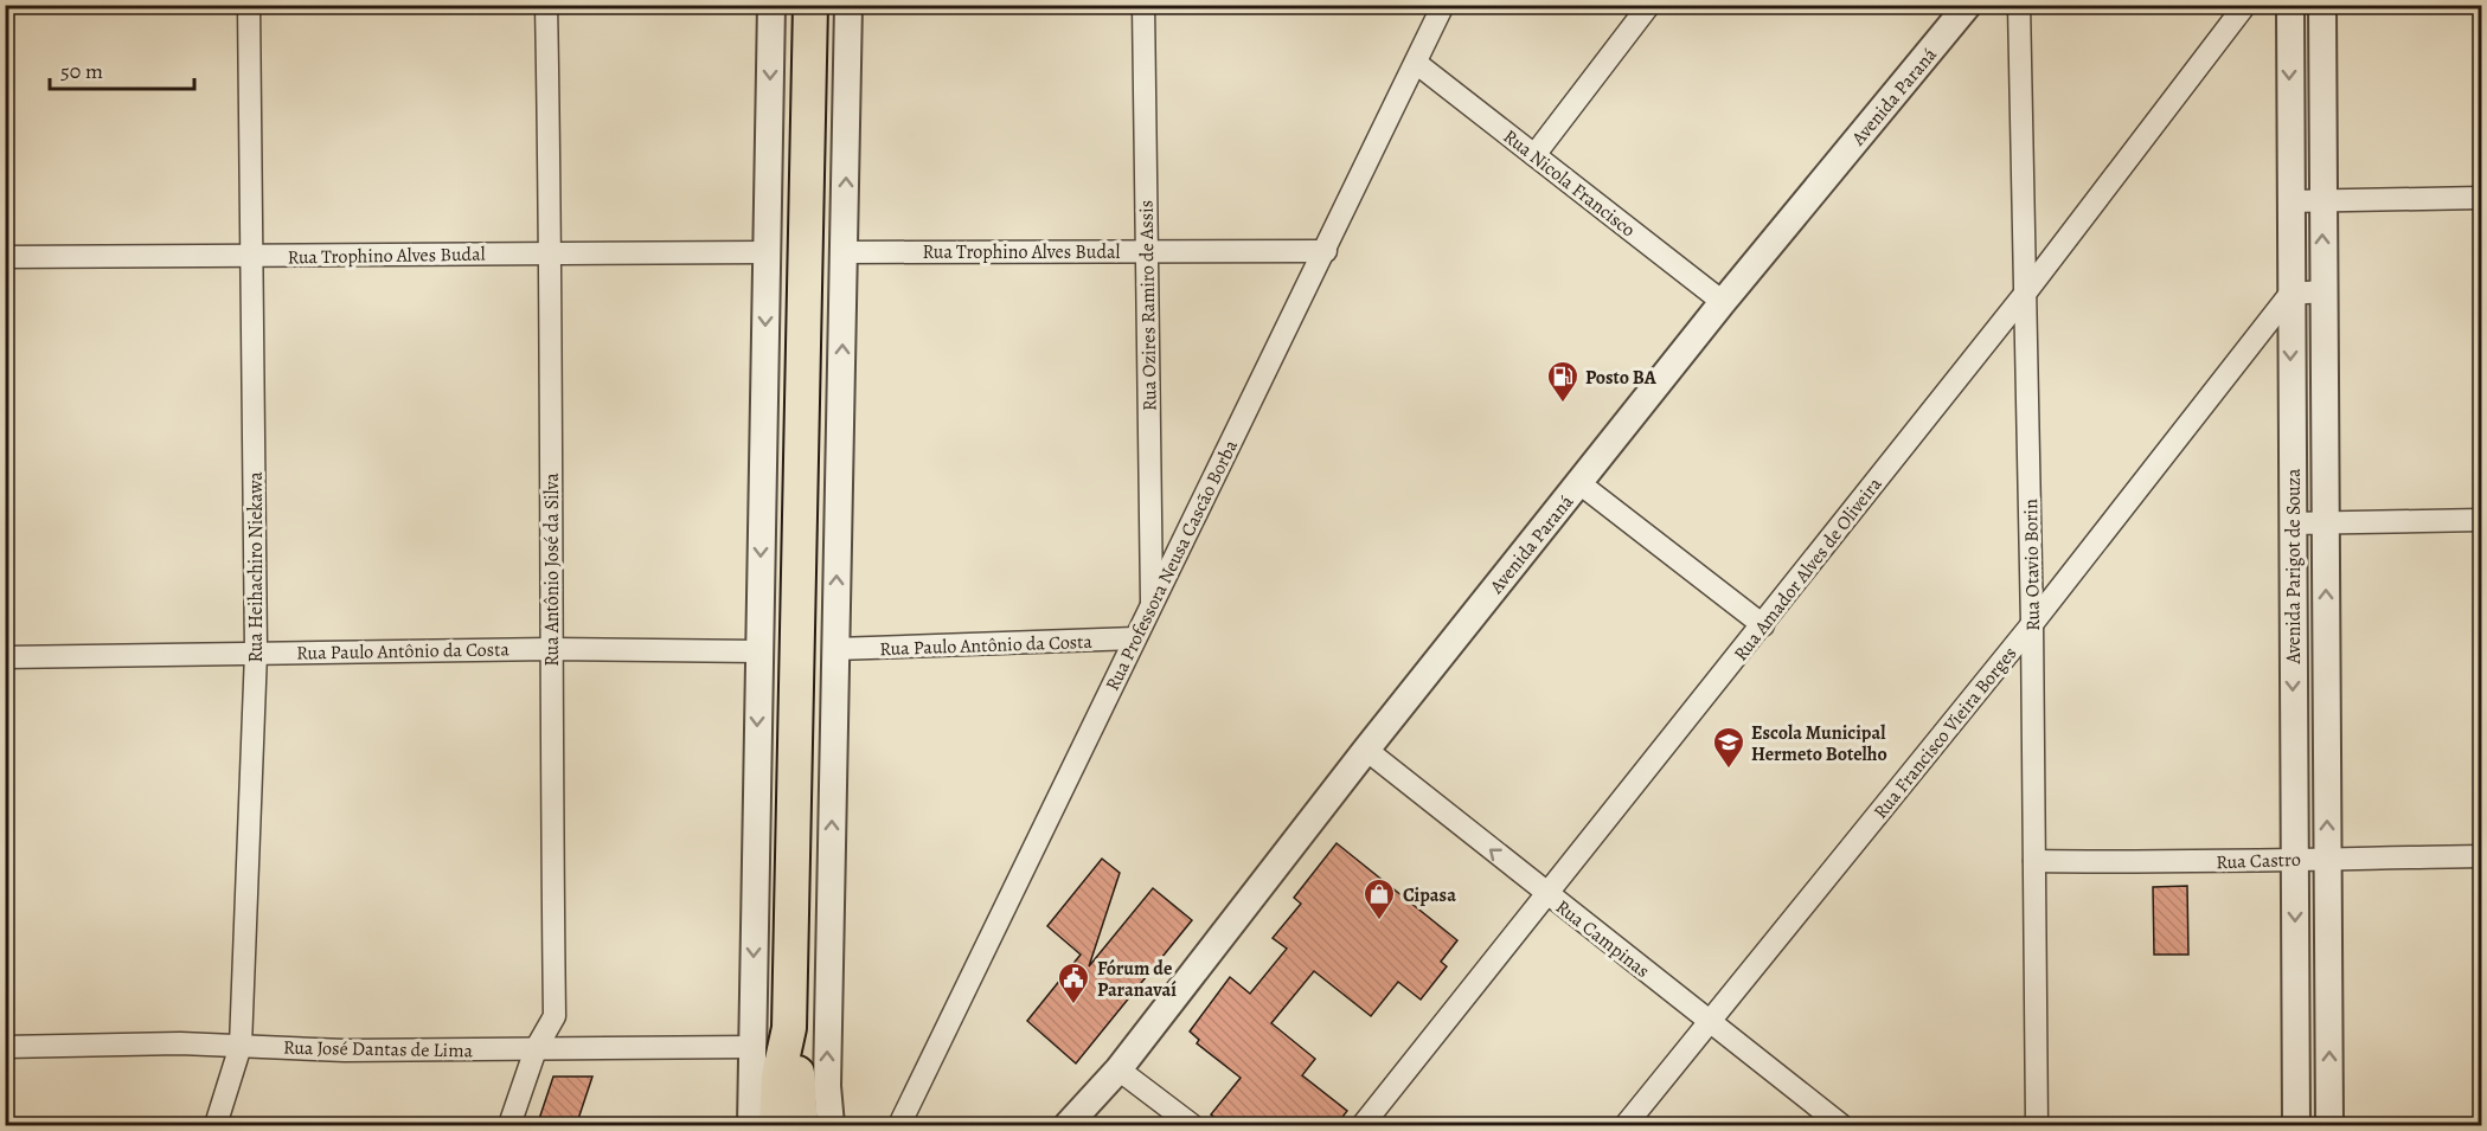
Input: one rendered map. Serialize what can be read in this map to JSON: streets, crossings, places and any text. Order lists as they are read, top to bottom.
{
  "streets": {
    "street": [
      "Avenida Paraná",
      "Rua Nicola Francisco",
      "Rua Trophino Alves Budal",
      "Rua Ozires Ramiro de Assis",
      "Rua Professora Neusa Cascão Borba",
      "Rua Otavio Borin",
      "Avenida Parigot de Souza",
      "Rua Heihachiro Niekawa",
      "Rua Amador Alves de Oliveira",
      "Rua Antônio José da Silva",
      "Rua Paulo Antônio da Costa",
      "Rua Francisco Vieira Borges",
      "Rua Castro",
      "Rua Campinas",
      "Rua José Dantas de Lima"
    ]
  },
  "crossings": [
    ["Avenida Paraná", "Rua Nicola Francisco"],
    ["Avenida Paraná", "Rua Campinas"],
    ["Rua Nicola Francisco", "Rua Professora Neusa Cascão Borba"],
    ["Rua Trophino Alves Budal", "Rua Ozires Ramiro de Assis"],
    ["Rua Trophino Alves Budal", "Rua Professora Neusa Cascão Borba"],
    ["Rua Trophino Alves Budal", "Rua Heihachiro Niekawa"],
    ["Rua Trophino Alves Budal", "Rua Antônio José da Silva"],
    ["Rua Ozires Ramiro de Assis", "Rua Professora Neusa Cascão Borba"],
    ["Rua Professora Neusa Cascão Borba", "Rua Paulo Antônio da Costa"],
    ["Rua Otavio Borin", "Rua Amador Alves de Oliveira"],
    ["Rua Otavio Borin", "Rua Francisco Vieira Borges"],
    ["Rua Otavio Borin", "Rua Castro"],
    ["Avenida Parigot de Souza", "Rua Francisco Vieira Borges"],
    ["Avenida Parigot de Souza", "Rua Castro"],
    ["Rua Heihachiro Niekawa", "Rua Paulo Antônio da Costa"],
    ["Rua Heihachiro Niekawa", "Rua José Dantas de Lima"],
    ["Rua Amador Alves de Oliveira", "Rua Campinas"],
    ["Rua Antônio José da Silva", "Rua Paulo Antônio da Costa"],
    ["Rua Antônio José da Silva", "Rua José Dantas de Lima"],
    ["Rua Francisco Vieira Borges", "Rua Campinas"]
  ],
  "one_way": ["Rua Campinas"],
  "places": {
    "fuel station": ["Posto BA"],
    "school or university": ["Escola Municipal Hermeto Botelho"],
    "shop": ["Cipasa"],
    "public building": ["Fórum de Paranavaí"]
  },
  "scale_bar": "50 m"
}
